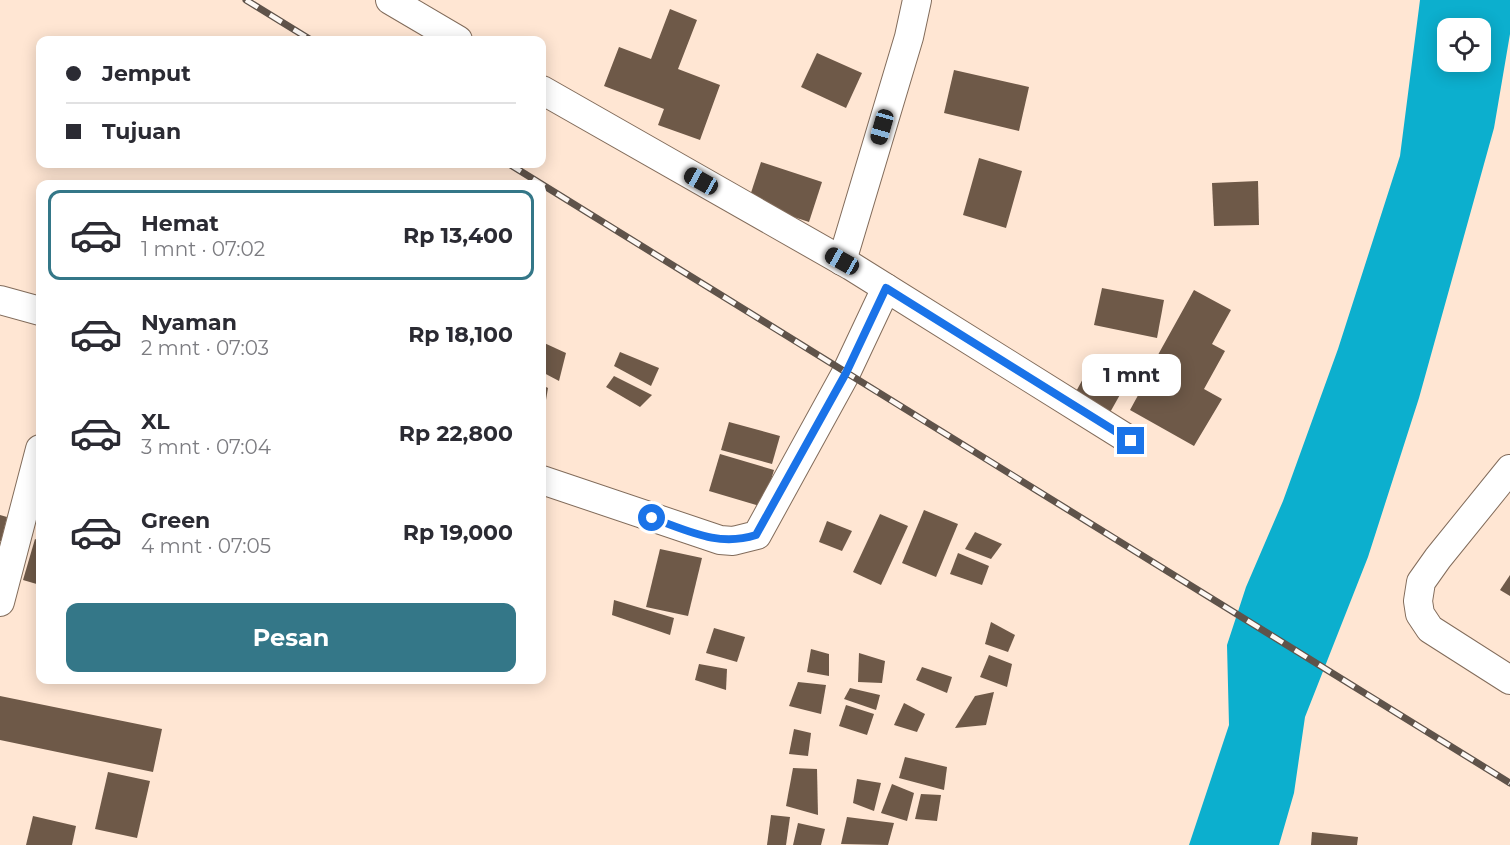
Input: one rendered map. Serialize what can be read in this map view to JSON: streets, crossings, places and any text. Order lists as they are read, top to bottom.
{
  "page": {
    "banner": ["Jemput", "Tujuan"],
    "list": [
      {
        "name": "Hemat",
        "note": "1 mnt · 07:02",
        "value": "Rp 13,400"
      },
      {
        "name": "Nyaman",
        "note": "2 mnt · 07:03",
        "value": "Rp 18,100"
      },
      {
        "name": "XL",
        "note": "3 mnt · 07:04",
        "value": "Rp 22,800"
      },
      {
        "name": "Green",
        "note": "4 mnt · 07:05",
        "value": "Rp 19,000"
      }
    ],
    "bubble": "1 mnt",
    "buttons": "Pesan"
  }
}
